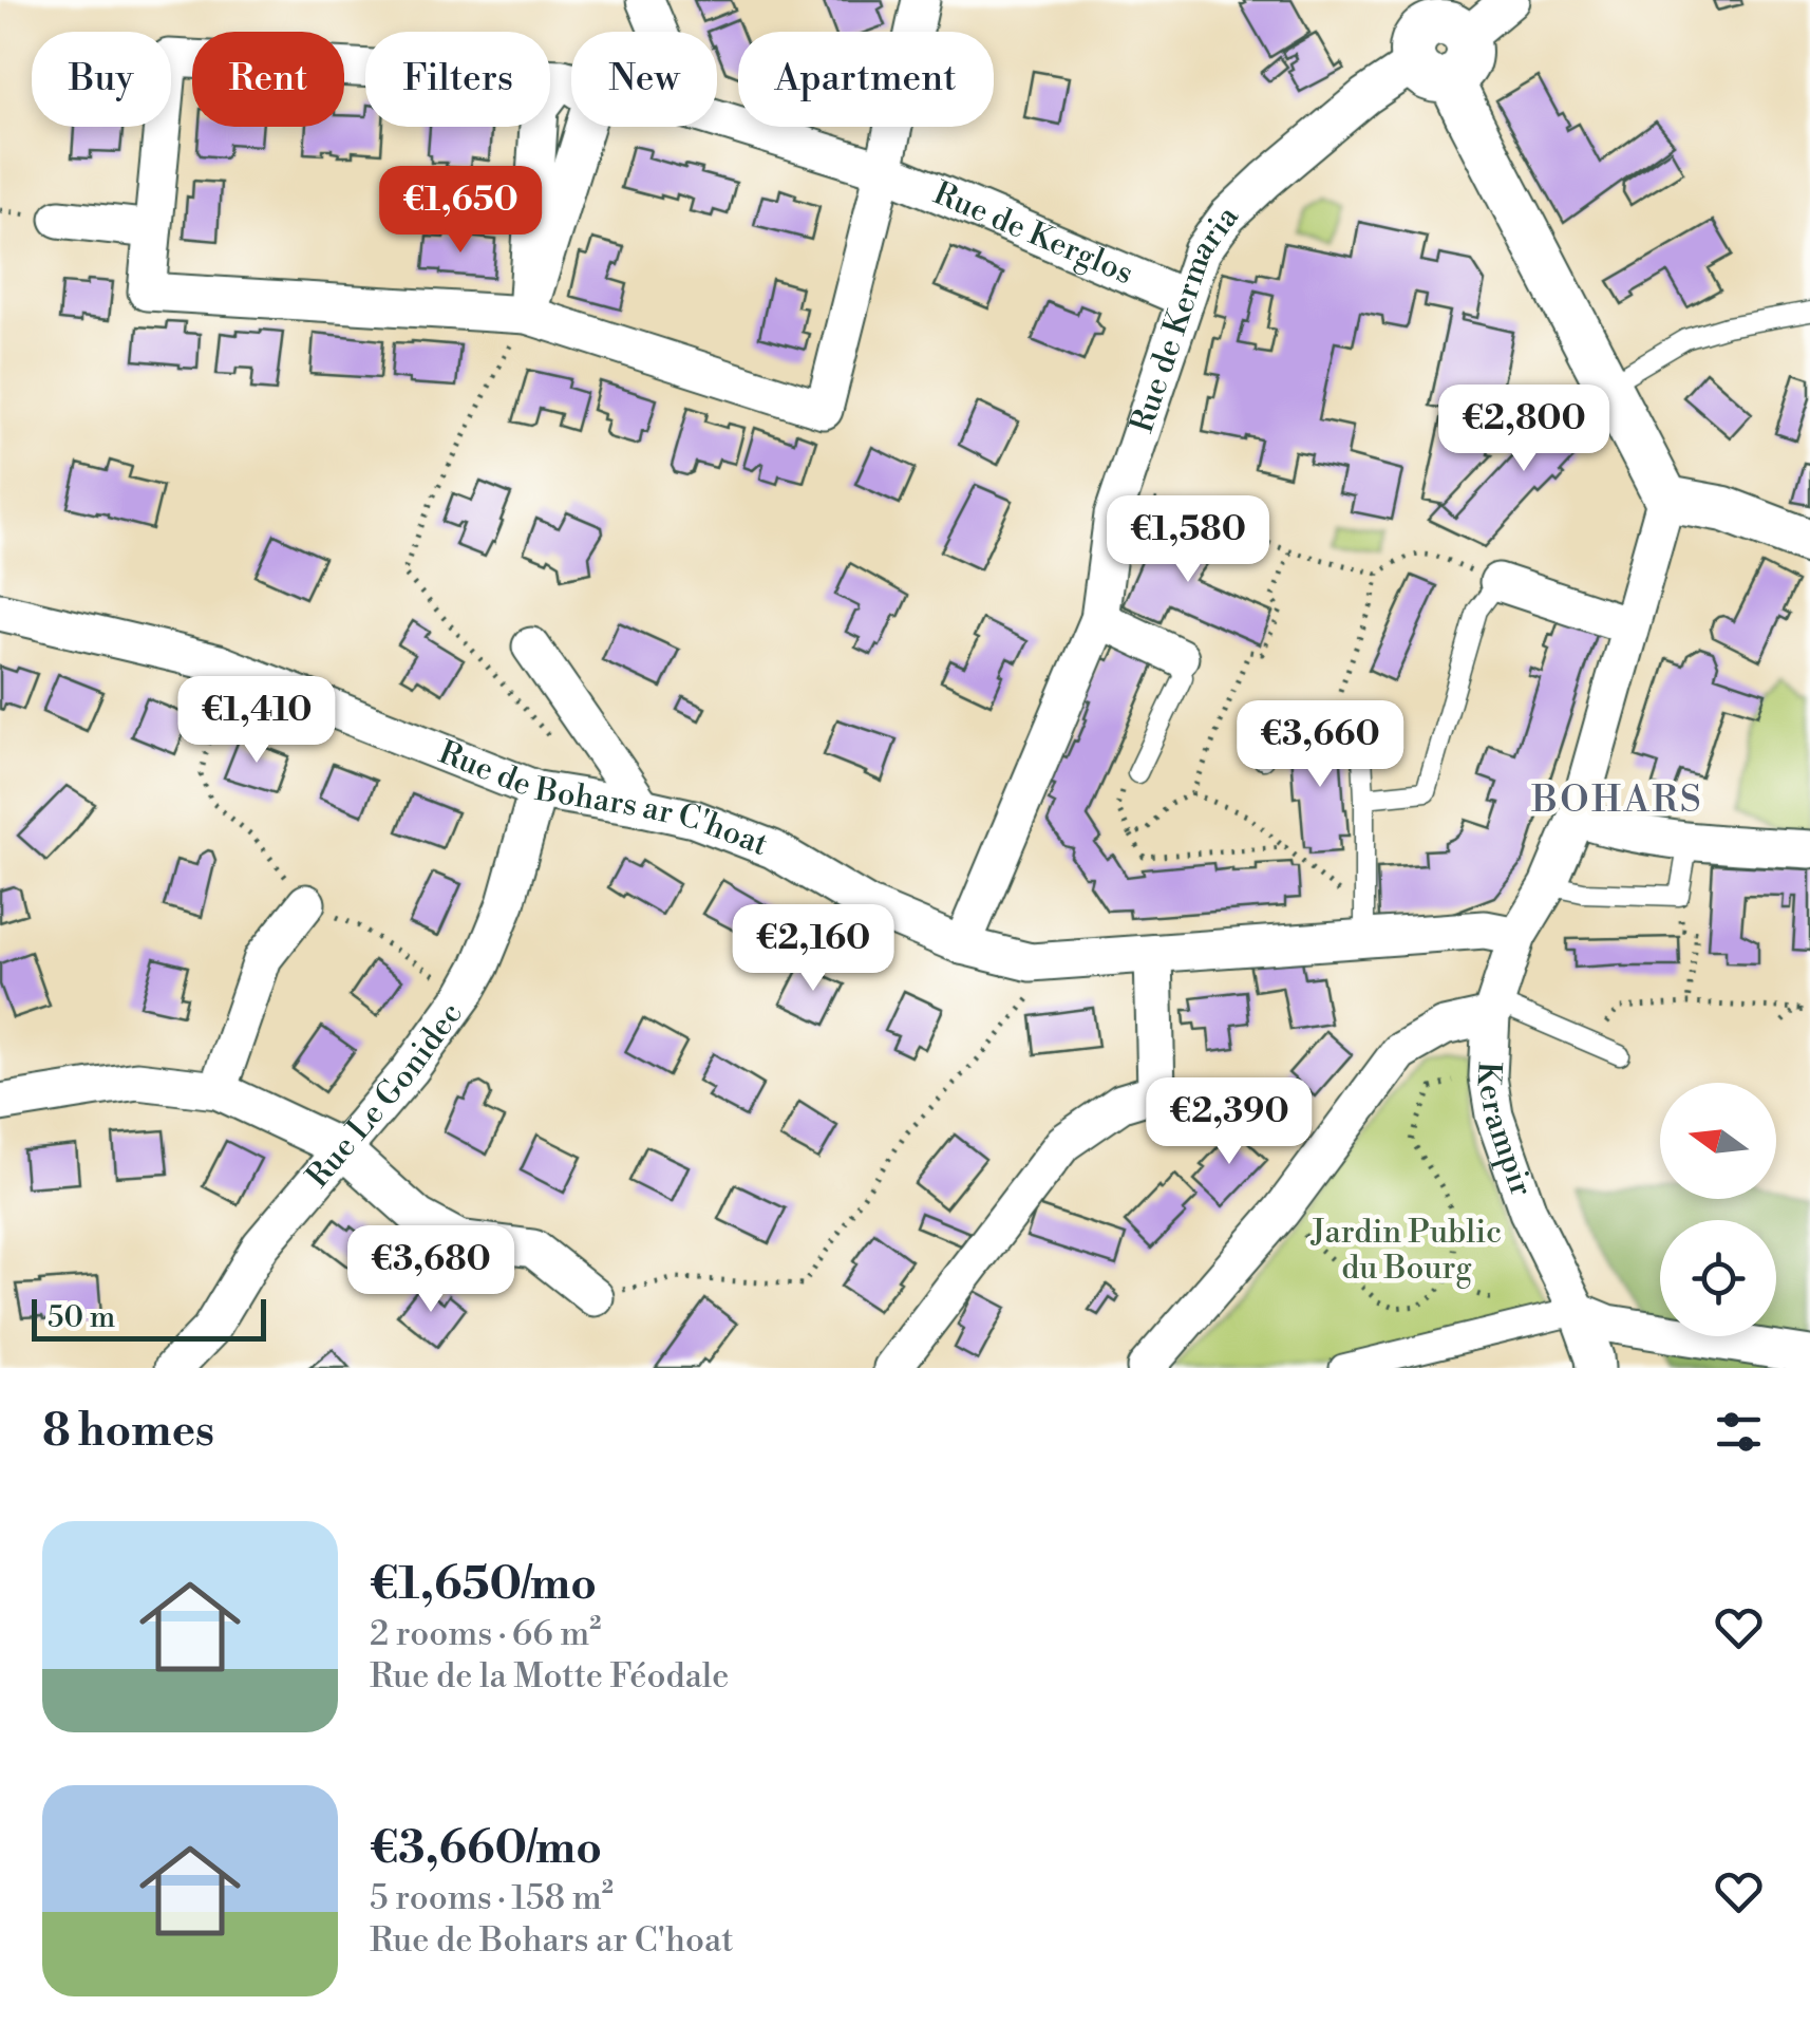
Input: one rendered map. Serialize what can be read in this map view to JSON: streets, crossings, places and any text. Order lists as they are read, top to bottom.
{
  "streets": {
    "street": [
      "Rue de Kerglos",
      "Rue de Kermaria",
      "Rue de Bohars ar C'hoat",
      "Rue Le Gonidec",
      "Kerampir"
    ]
  },
  "crossings": [
    ["Rue de Kerglos", "Rue de Kermaria"],
    ["Rue de Kermaria", "Rue de Bohars ar C'hoat"],
    ["Rue de Bohars ar C'hoat", "Rue Le Gonidec"],
    ["Rue de Bohars ar C'hoat", "Kerampir"]
  ],
  "districts": ["BOHARS"],
  "parks": ["Jardin Public du Bourg"],
  "scale_bar": "50 m",
  "north": "left",
  "page": {
    "chip": [
      "Buy",
      "Rent",
      "Filters",
      "New",
      "Apartment"
    ],
    "price": [
      "€1,650",
      "€2,800",
      "€1,580",
      "€1,410",
      "€3,660",
      "€2,160",
      "€2,390",
      "€3,680"
    ],
    "scale": "50 m",
    "heading": "8 homes",
    "list": [
      {
        "name": "€1,650/mo",
        "note": "2 rooms · 66 m² · Rue de la Motte Féodale"
      },
      {
        "name": "€3,660/mo",
        "note": "5 rooms · 158 m² · Rue de Bohars ar C'hoat"
      }
    ]
  }
}
